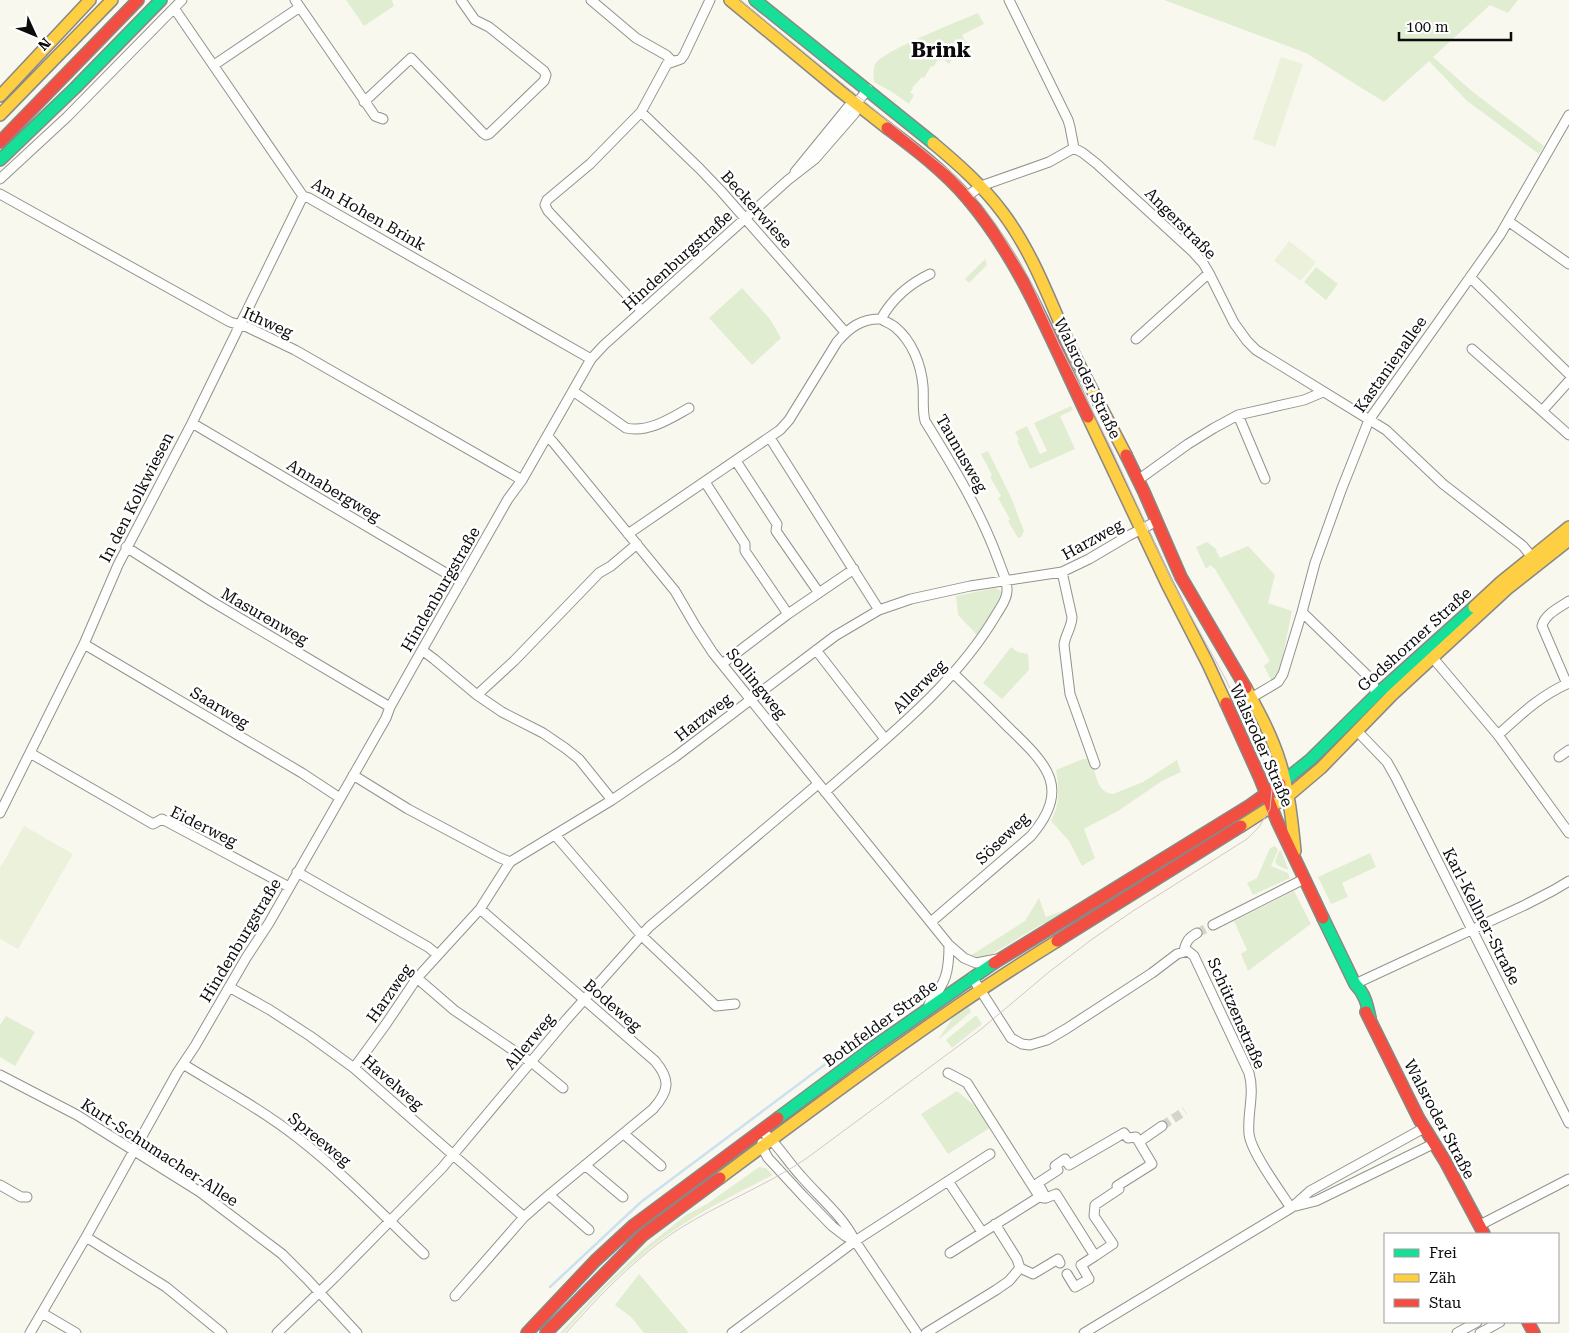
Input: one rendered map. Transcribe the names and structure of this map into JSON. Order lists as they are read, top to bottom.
{
  "streets": {
    "main road": ["Walsroder Straße", "Godshorner Straße", "Bothfelder Straße"],
    "street": [
      "Beckerwiese",
      "Am Hohen Brink",
      "Angerstraße",
      "Hindenburgstraße",
      "Ithweg",
      "Kastanienallee",
      "Taunusweg",
      "Annabergweg",
      "In den Kolkwiesen",
      "Harzweg",
      "Masurenweg",
      "Sollingweg",
      "Allerweg",
      "Saarweg",
      "Eiderweg",
      "Söseweg",
      "Karl-Kellner-Straße",
      "Bodeweg",
      "Schützenstraße",
      "Havelweg",
      "Spreeweg",
      "Kurt-Schumacher-Allee"
    ]
  },
  "crossings": [
    ["Beckerwiese", "Hindenburgstraße"],
    ["Am Hohen Brink", "Hindenburgstraße"],
    ["Am Hohen Brink", "In den Kolkwiesen"],
    ["Angerstraße", "Kastanienallee"],
    ["Angerstraße", "Godshorner Straße"],
    ["Hindenburgstraße", "Ithweg"],
    ["Hindenburgstraße", "Walsroder Straße"],
    ["Hindenburgstraße", "Annabergweg"],
    ["Hindenburgstraße", "Masurenweg"],
    ["Hindenburgstraße", "Sollingweg"],
    ["Hindenburgstraße", "Saarweg"],
    ["Hindenburgstraße", "Eiderweg"],
    ["Hindenburgstraße", "Havelweg"],
    ["Hindenburgstraße", "Spreeweg"],
    ["Hindenburgstraße", "Kurt-Schumacher-Allee"],
    ["Ithweg", "In den Kolkwiesen"],
    ["Kastanienallee", "Walsroder Straße"],
    ["Walsroder Straße", "Harzweg"],
    ["Walsroder Straße", "Godshorner Straße"],
    ["Walsroder Straße", "Bothfelder Straße"],
    ["Taunusweg", "Harzweg"],
    ["Taunusweg", "Allerweg"],
    ["Annabergweg", "In den Kolkwiesen"],
    ["In den Kolkwiesen", "Masurenweg"],
    ["In den Kolkwiesen", "Saarweg"],
    ["In den Kolkwiesen", "Eiderweg"],
    ["Harzweg", "Sollingweg"],
    ["Harzweg", "Allerweg"],
    ["Harzweg", "Bodeweg"],
    ["Harzweg", "Havelweg"],
    ["Godshorner Straße", "Karl-Kellner-Straße"],
    ["Godshorner Straße", "Bothfelder Straße"],
    ["Sollingweg", "Allerweg"],
    ["Sollingweg", "Söseweg"],
    ["Sollingweg", "Bothfelder Straße"],
    ["Allerweg", "Söseweg"],
    ["Allerweg", "Bodeweg"],
    ["Allerweg", "Havelweg"],
    ["Allerweg", "Spreeweg"],
    ["Allerweg", "Kurt-Schumacher-Allee"],
    ["Bodeweg", "Havelweg"],
    ["Schützenstraße", "Bothfelder Straße"]
  ],
  "districts": ["Brink"],
  "legend": ["Frei", "Zäh", "Stau"],
  "scale_bar": "100 m",
  "north": "bottom right"
}
